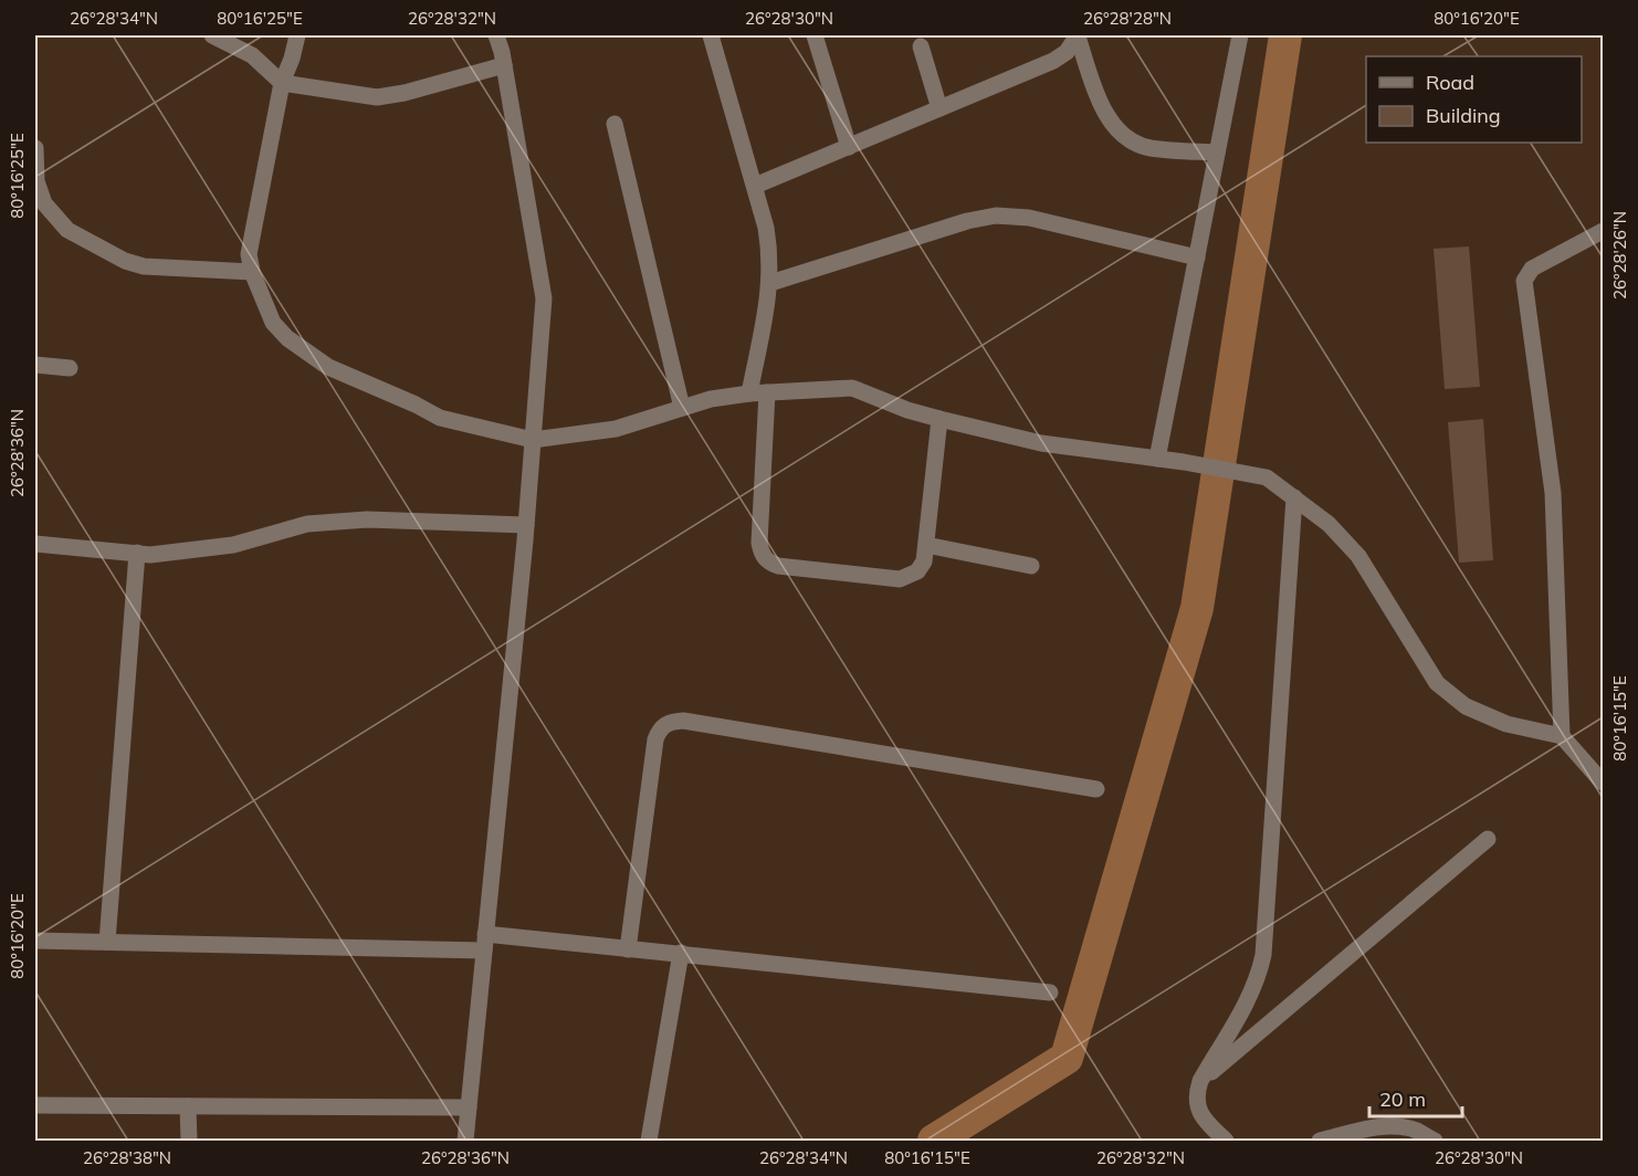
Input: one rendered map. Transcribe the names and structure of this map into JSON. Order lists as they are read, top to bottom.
{
  "legend": ["Road", "Building"],
  "scale_bar": "20 m",
  "coordinates": [
    "26°28'34\"N",
    "80°16'25\"E",
    "26°28'32\"N",
    "26°28'30\"N",
    "26°28'28\"N",
    "80°16'20\"E",
    "26°28'26\"N",
    "26°28'36\"N",
    "80°16'15\"E",
    "26°28'38\"N"
  ]
}
